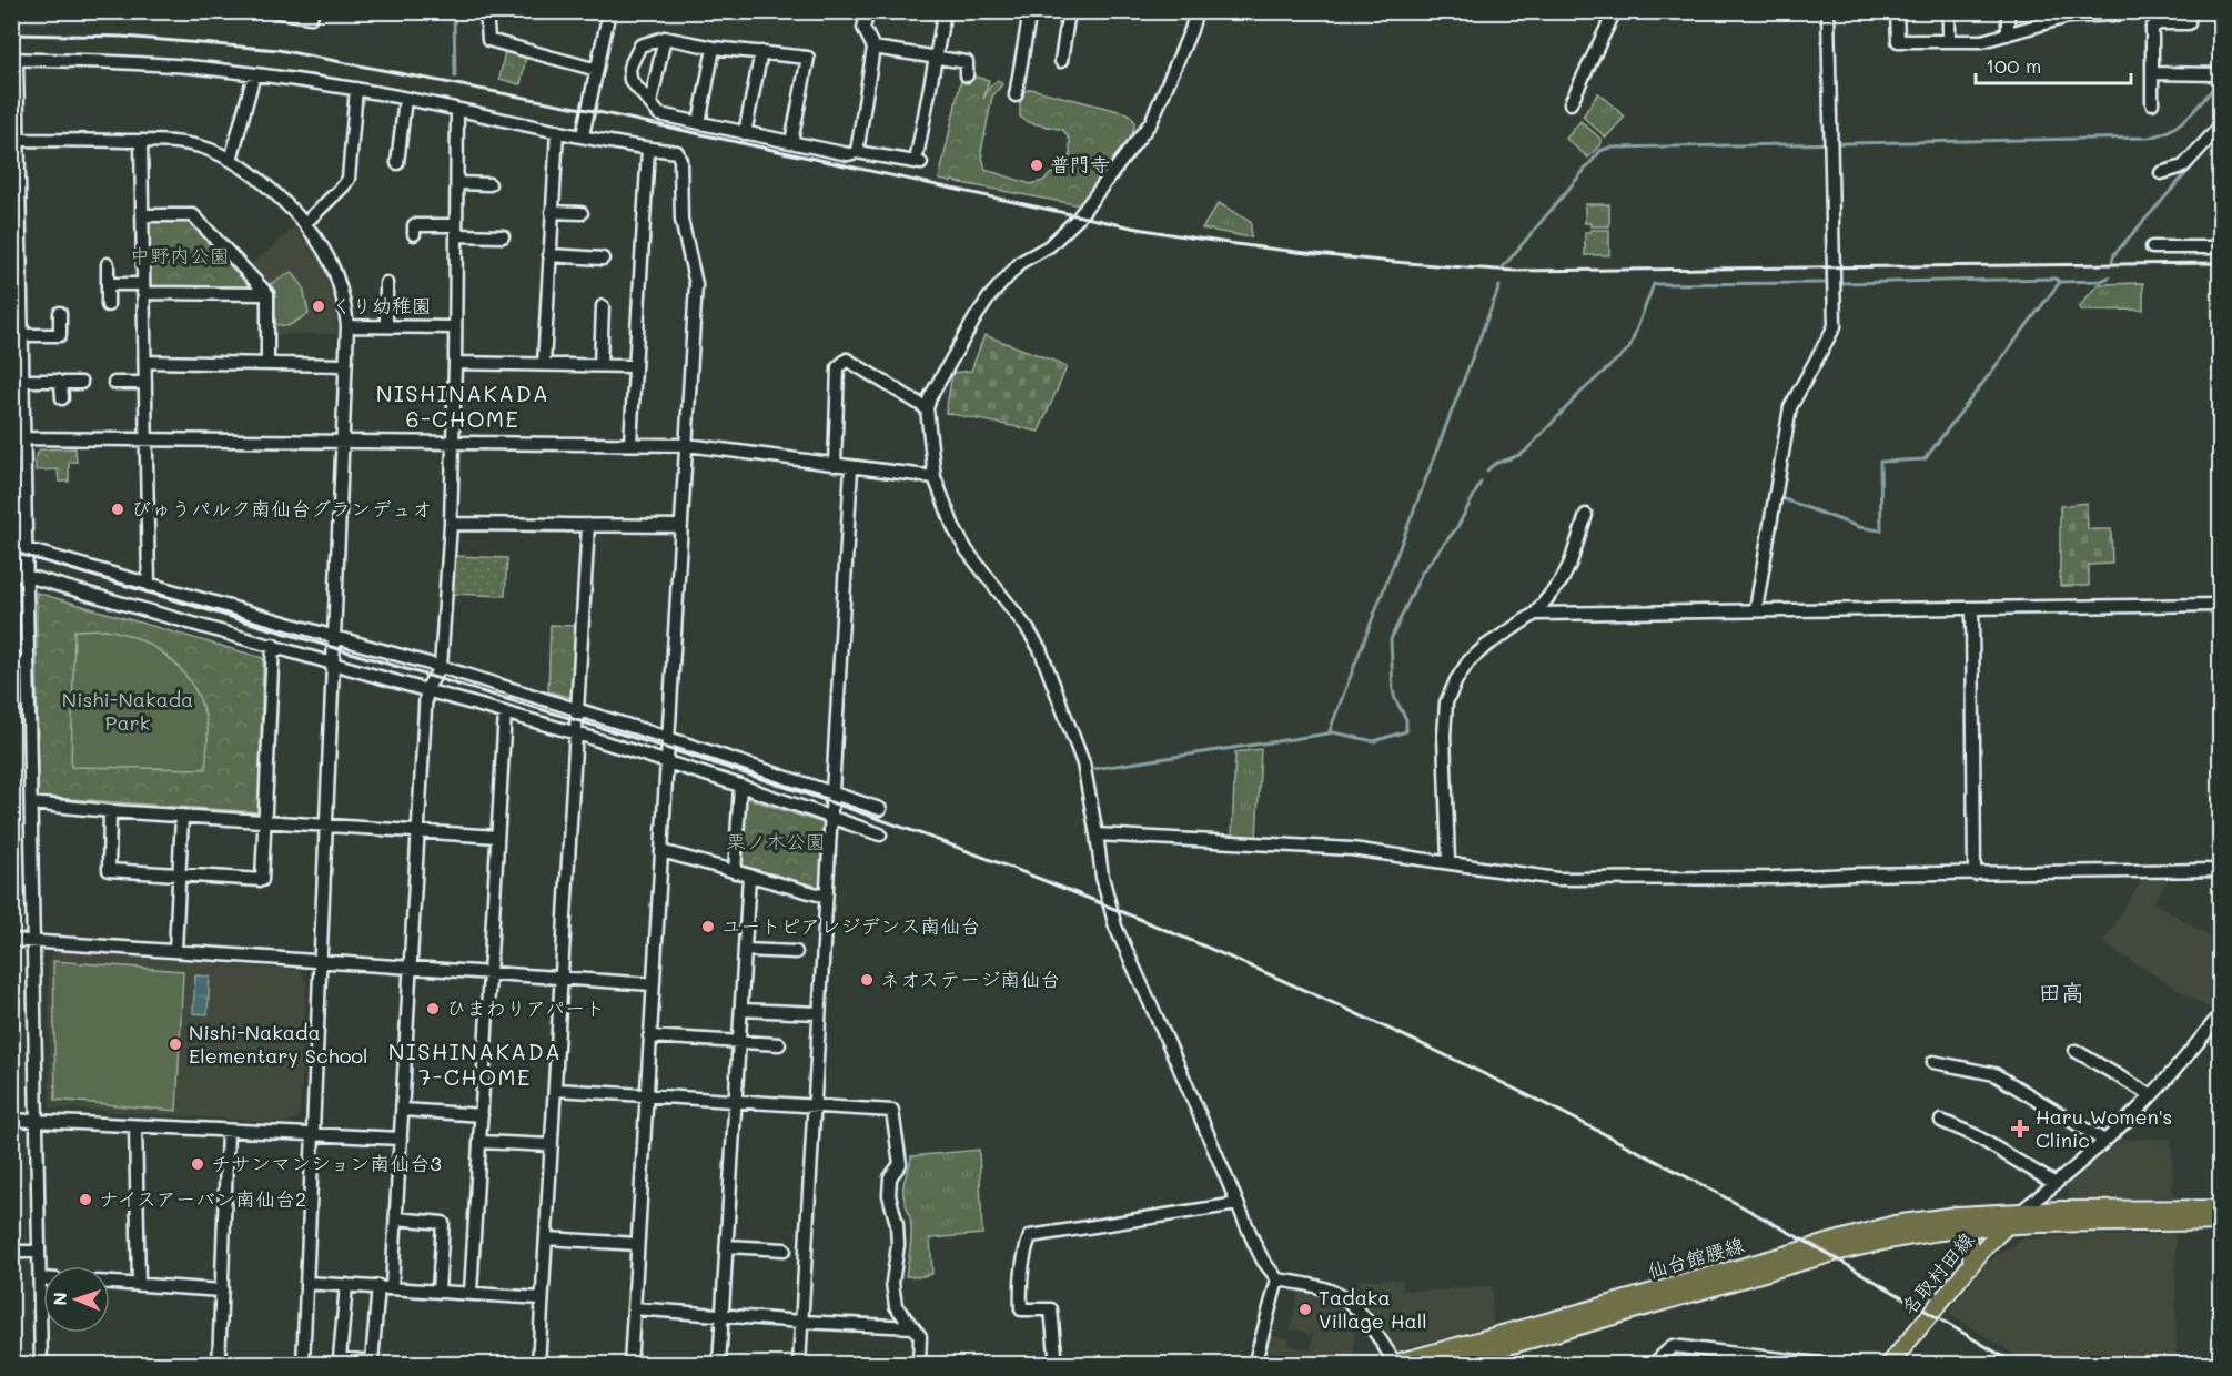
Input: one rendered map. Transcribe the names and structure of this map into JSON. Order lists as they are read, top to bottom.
{
  "streets": {
    "main road": ["仙台館腰線", "名取村田線"]
  },
  "crossings": [
    ["仙台館腰線", "名取村田線"]
  ],
  "districts": ["NISHINAKADA 6-CHOME", "田高", "NISHINAKADA 7-CHOME"],
  "parks": ["中野内公園", "Nishi-Nakada Park", "栗ノ木公園"],
  "places": {
    "other": [
      "普門寺",
      "くり幼稚園",
      "びゅうパルク南仙台グランデュオ",
      "ユートピアレジデンス南仙台",
      "ネオステージ南仙台",
      "ひまわりアパート",
      "Nishi-Nakada Elementary School",
      "チサンマンション南仙台3",
      "ナイスアーバン南仙台2",
      "Tadaka Village Hall"
    ],
    "health": ["Haru Women's Clinic"]
  },
  "scale_bar": "100 m",
  "north": "left"
}
